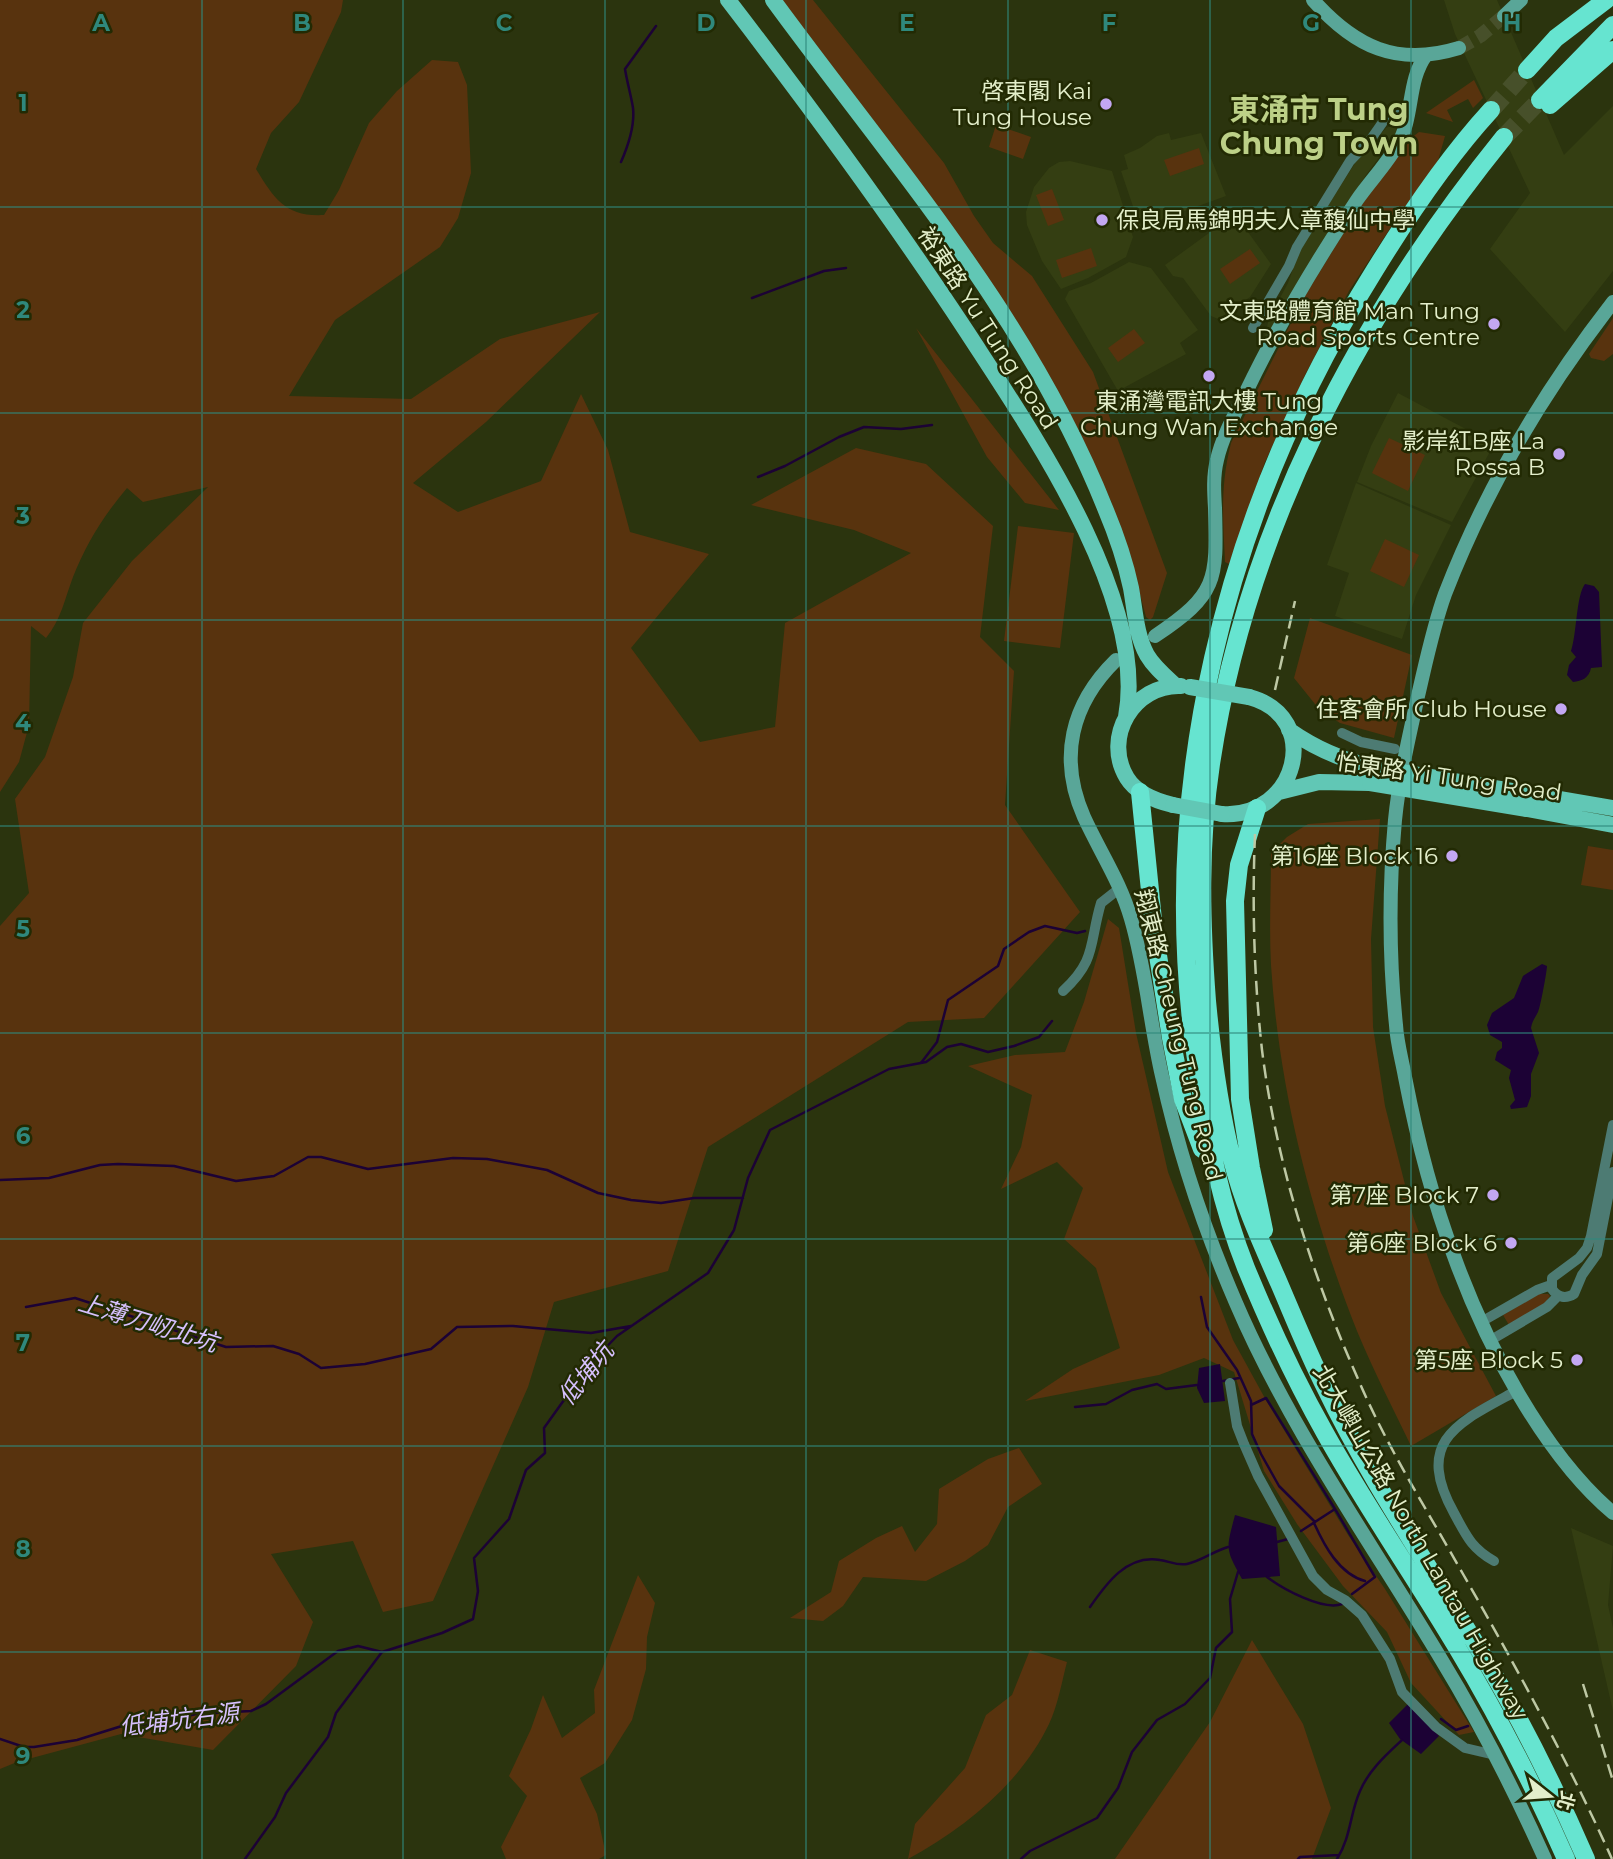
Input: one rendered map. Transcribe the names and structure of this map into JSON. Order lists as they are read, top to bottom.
{
  "streets": {
    "highway": ["北大嶼山公路 North Lantau Highway"],
    "main road": ["裕東路 Yu Tung Road", "怡東路 Yi Tung Road", "翔東路 Cheung Tung Road"]
  },
  "crossings": [
    ["裕東路 Yu Tung Road", "怡東路 Yi Tung Road"]
  ],
  "districts": ["東涌市 Tung Chung Town"],
  "water": ["上薄刀屻北坑", "低埔坑", "低埔坑右源"],
  "places": [
    "啓東閣 Kai Tung House",
    "保良局馬錦明夫人章馥仙中學",
    "文東路體育館 Man Tung Road Sports Centre",
    "東涌灣電訊大樓 Tung Chung Wan Exchange",
    "影岸紅B座 La Rossa B",
    "住客會所 Club House",
    "第16座 Block 16",
    "第7座 Block 7",
    "第6座 Block 6",
    "第5座 Block 5"
  ],
  "north": "right",
  "grid": {
    "columns": [
      "A",
      "B",
      "C",
      "D",
      "E",
      "F",
      "G",
      "H"
    ],
    "rows": [
      "1",
      "2",
      "3",
      "4",
      "5",
      "6",
      "7",
      "8",
      "9"
    ]
  }
}
